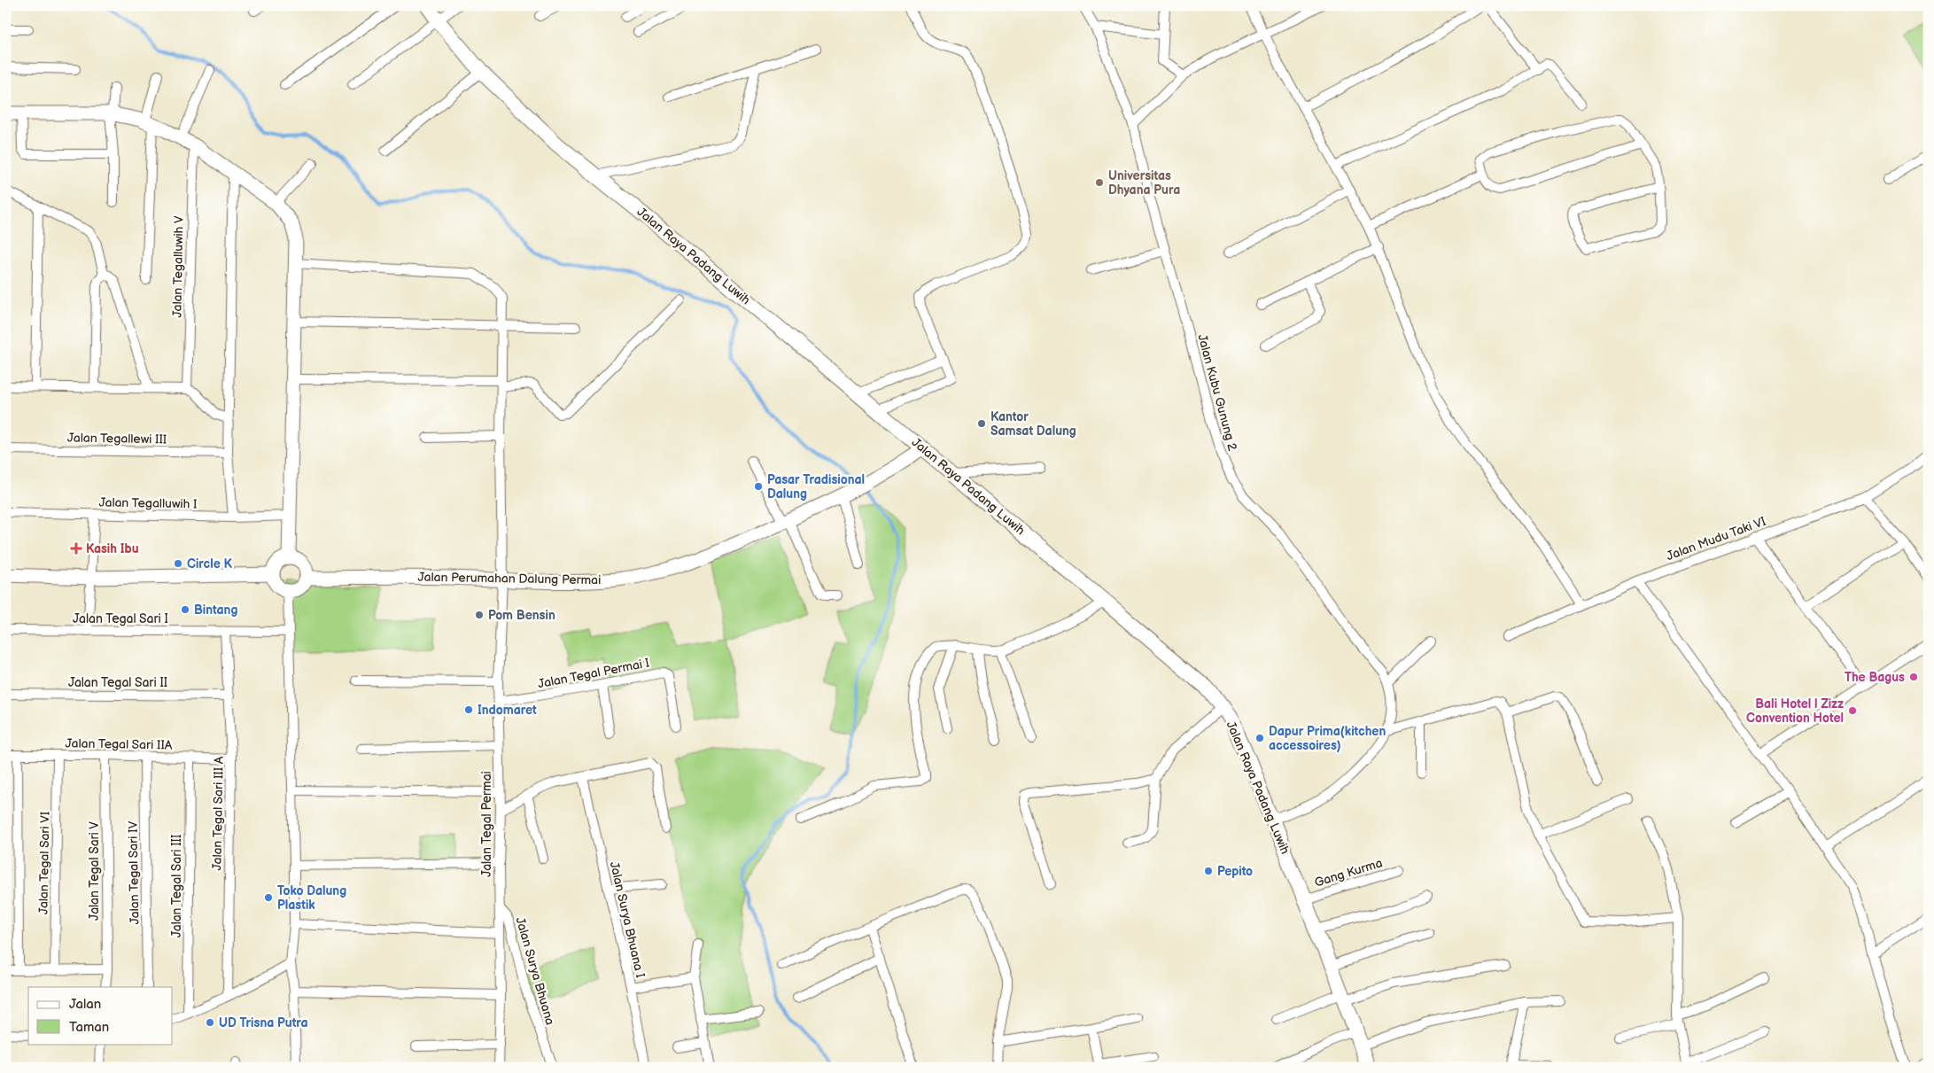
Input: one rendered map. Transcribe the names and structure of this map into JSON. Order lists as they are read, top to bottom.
{
  "streets": {
    "main road": ["Jalan Raya Padang Luwih"],
    "street": [
      "Jalan Tegalluwih V",
      "Jalan Kubu Gunung 2",
      "Jalan Tegallewi III",
      "Jalan Tegalluwih I",
      "Jalan Mudu Taki VI",
      "Jalan Perumahan Dalung Permai",
      "Jalan Tegal Sari I",
      "Jalan Tegal Permai I",
      "Jalan Tegal Sari II",
      "Jalan Tegal Sari IIA",
      "Jalan Tegal Sari III A",
      "Jalan Tegal Permai",
      "Jalan Tegal Sari VI",
      "Jalan Tegal Sari V",
      "Jalan Tegal Sari IV",
      "Gang Kurma",
      "Jalan Tegal Sari III",
      "Jalan Surya Bhuana I",
      "Jalan Surya Bhuana"
    ]
  },
  "crossings": [
    ["Jalan Raya Padang Luwih", "Jalan Kubu Gunung 2"],
    ["Jalan Raya Padang Luwih", "Jalan Perumahan Dalung Permai"],
    ["Jalan Raya Padang Luwih", "Gang Kurma"],
    ["Jalan Perumahan Dalung Permai", "Jalan Tegal Permai"],
    ["Jalan Tegal Sari I", "Jalan Tegal Sari III A"],
    ["Jalan Tegal Permai I", "Jalan Tegal Permai"],
    ["Jalan Tegal Sari II", "Jalan Tegal Sari III A"],
    ["Jalan Tegal Sari IIA", "Jalan Tegal Sari III A"],
    ["Jalan Tegal Sari IIA", "Jalan Tegal Sari VI"],
    ["Jalan Tegal Sari IIA", "Jalan Tegal Sari V"],
    ["Jalan Tegal Sari IIA", "Jalan Tegal Sari IV"],
    ["Jalan Tegal Sari IIA", "Jalan Tegal Sari III"],
    ["Jalan Tegal Permai", "Jalan Surya Bhuana"]
  ],
  "places": {
    "other": [
      "Universitas Dhyana Pura",
      "Kantor Samsat Dalung",
      "Pasar Tradisional Dalung",
      "Circle K",
      "Bintang",
      "Pom Bensin",
      "The Bagus",
      "Indomaret",
      "Bali Hotel | Zizz Convention Hotel",
      "Dapur Prima(kitchen accessoires)",
      "Pepito",
      "Toko Dalung Plastik",
      "UD Trisna Putra"
    ],
    "health": ["Kasih Ibu"]
  },
  "legend": ["Jalan", "Taman"]
}
